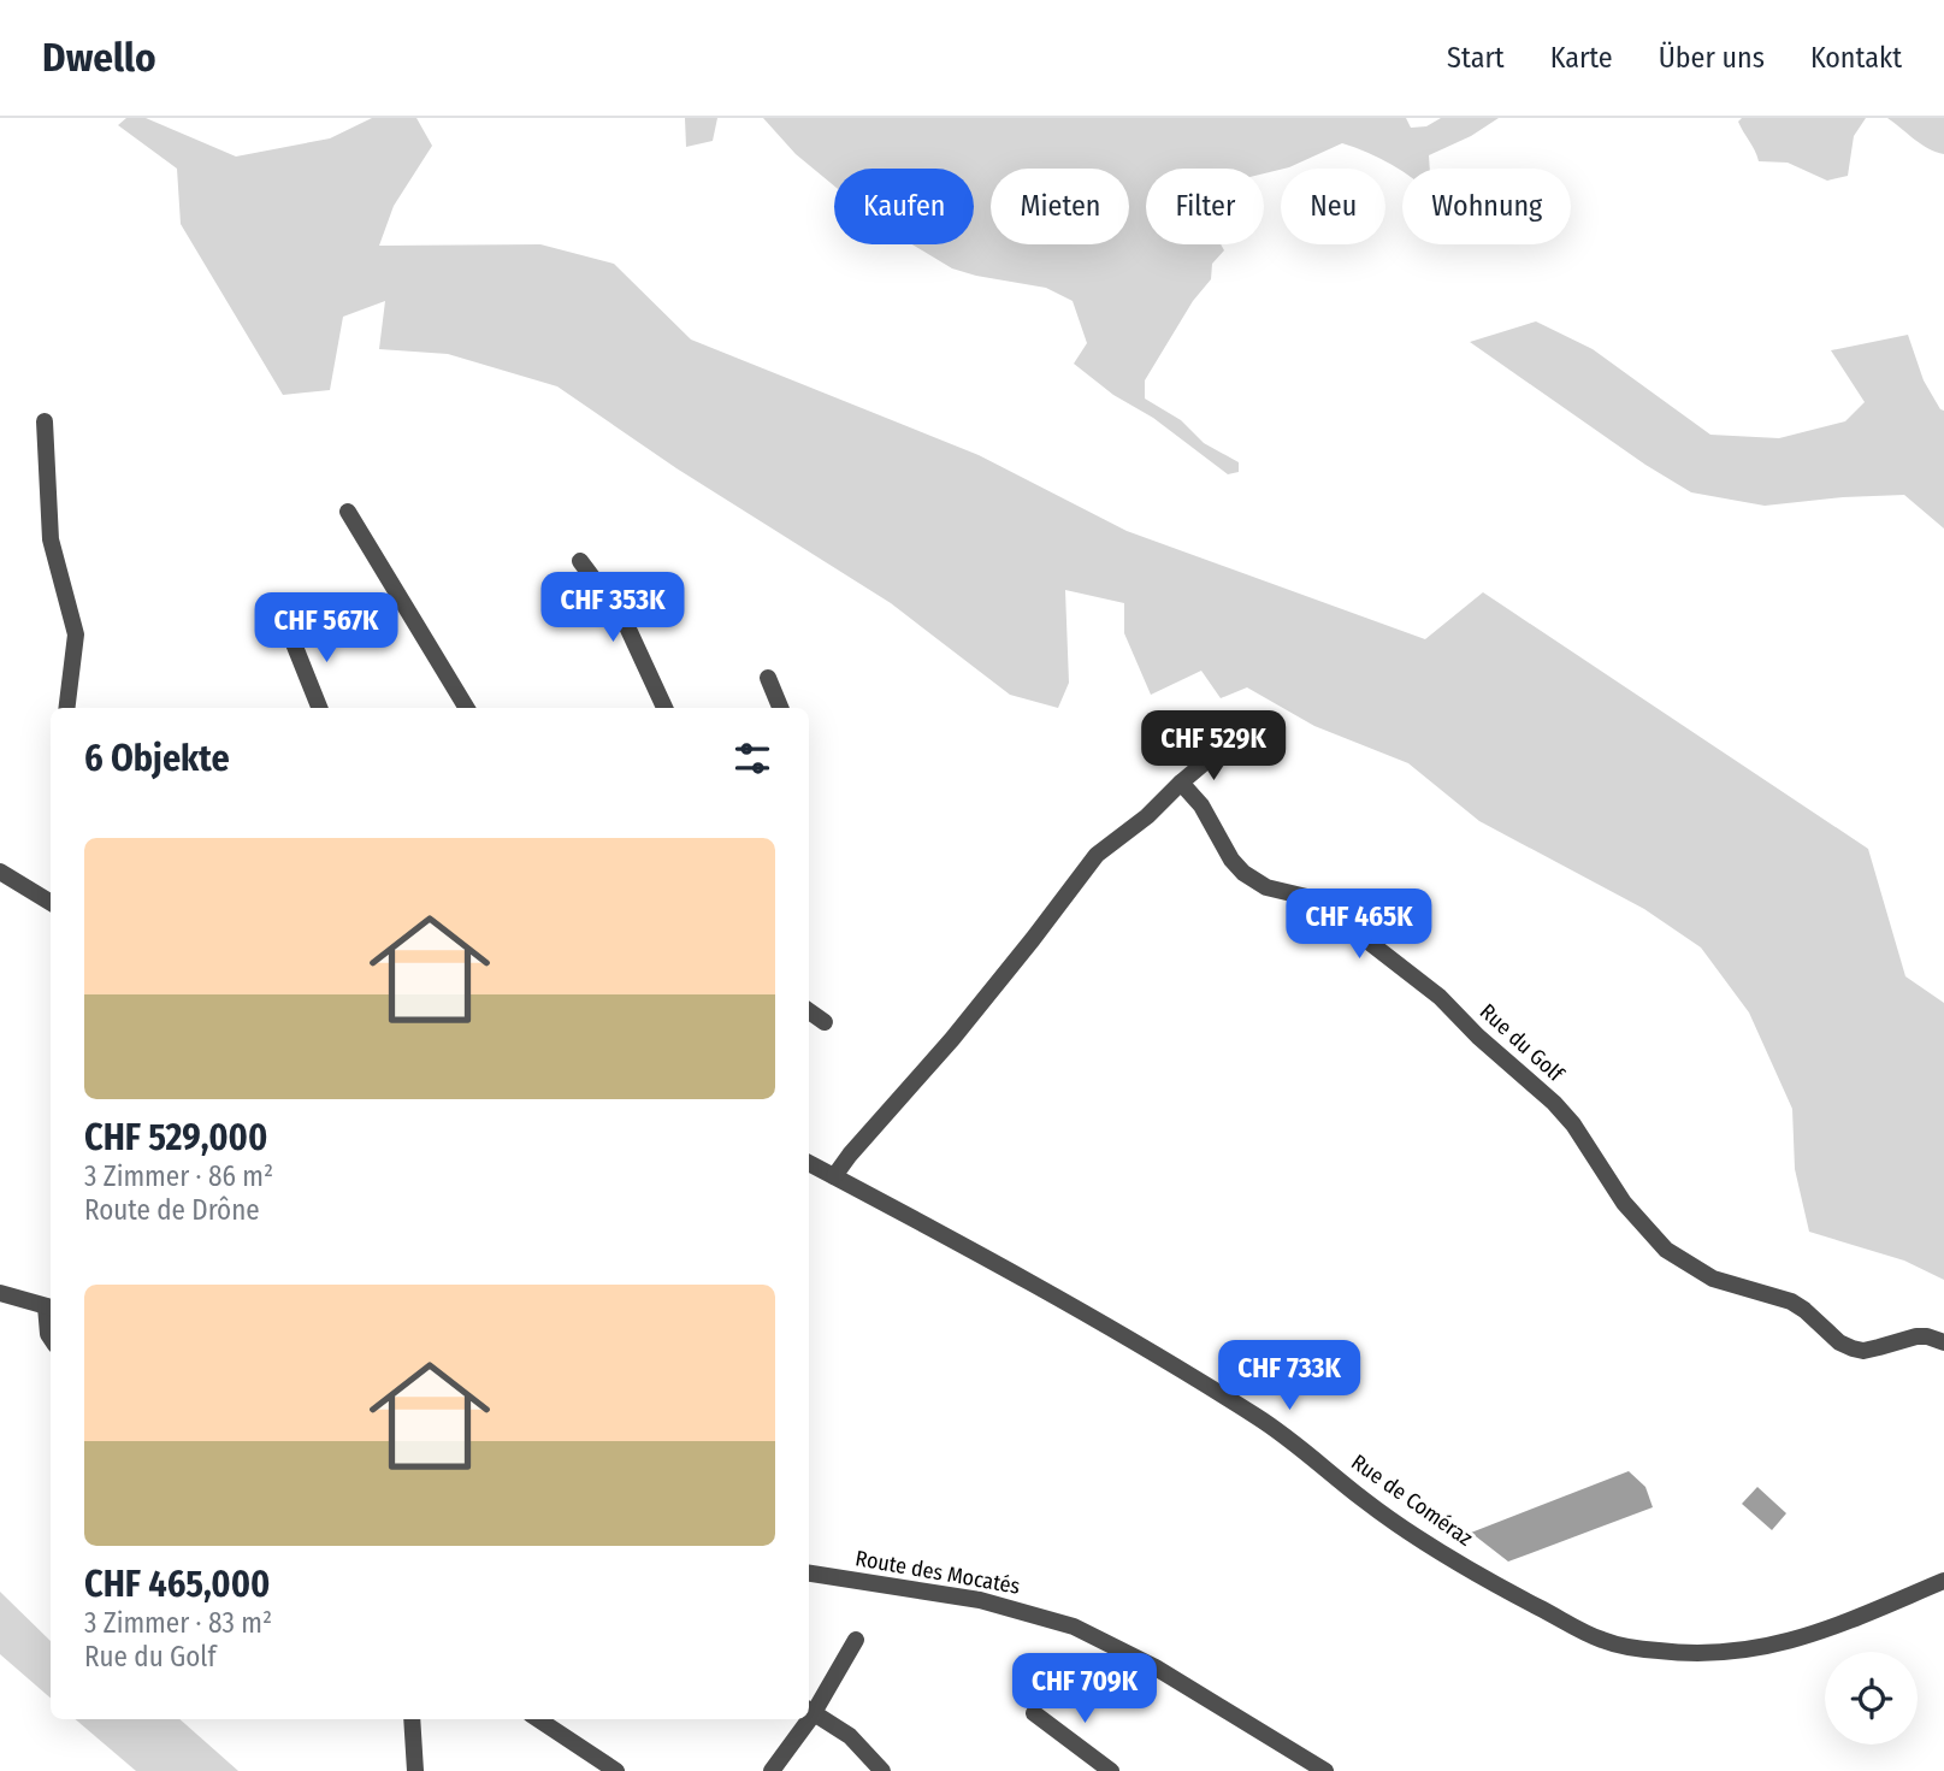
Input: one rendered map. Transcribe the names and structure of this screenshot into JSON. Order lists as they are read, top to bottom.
{
  "streets": {
    "street": ["Rue du Golf", "Rue de Coméraz", "Route des Mocatés"]
  },
  "page": {
    "header": "Dwello",
    "nav": [
      "Start",
      "Karte",
      "Über uns",
      "Kontakt"
    ],
    "chip": [
      "Kaufen",
      "Mieten",
      "Filter",
      "Neu",
      "Wohnung"
    ],
    "price": [
      "CHF 353K",
      "CHF 567K",
      "CHF 529K",
      "CHF 465K",
      "CHF 733K",
      "CHF 709K"
    ],
    "heading": "6 Objekte",
    "list": [
      {
        "name": "CHF 529,000",
        "note": "3 Zimmer · 86 m² · Route de Drône"
      },
      {
        "name": "CHF 465,000",
        "note": "3 Zimmer · 83 m² · Rue du Golf"
      }
    ]
  }
}
